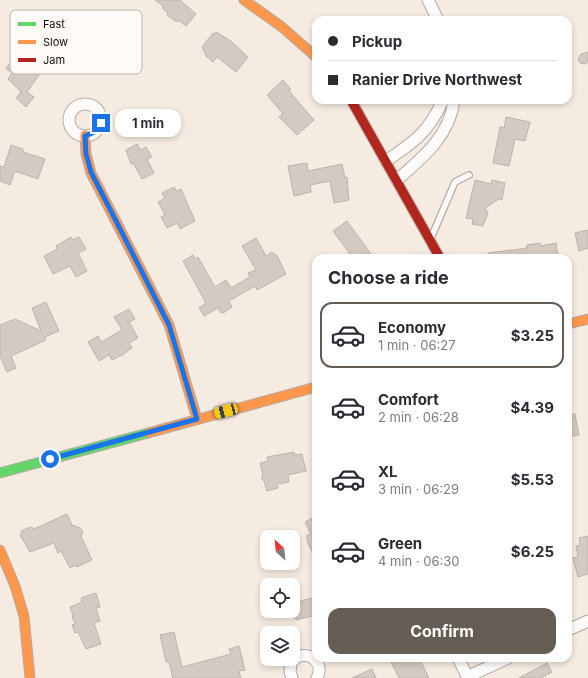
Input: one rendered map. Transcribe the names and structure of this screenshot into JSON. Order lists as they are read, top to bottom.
{
  "legend": ["Fast", "Slow", "Jam"],
  "north": "top left",
  "page": {
    "banner": ["Pickup", "Ranier Drive Northwest"],
    "bubble": "1 min",
    "heading": "Choose a ride",
    "list": [
      {
        "name": "Economy",
        "note": "1 min · 06:27",
        "value": "$3.25"
      },
      {
        "name": "Comfort",
        "note": "2 min · 06:28",
        "value": "$4.39"
      },
      {
        "name": "XL",
        "note": "3 min · 06:29",
        "value": "$5.53"
      },
      {
        "name": "Green",
        "note": "4 min · 06:30",
        "value": "$6.25"
      }
    ],
    "buttons": "Confirm"
  }
}
